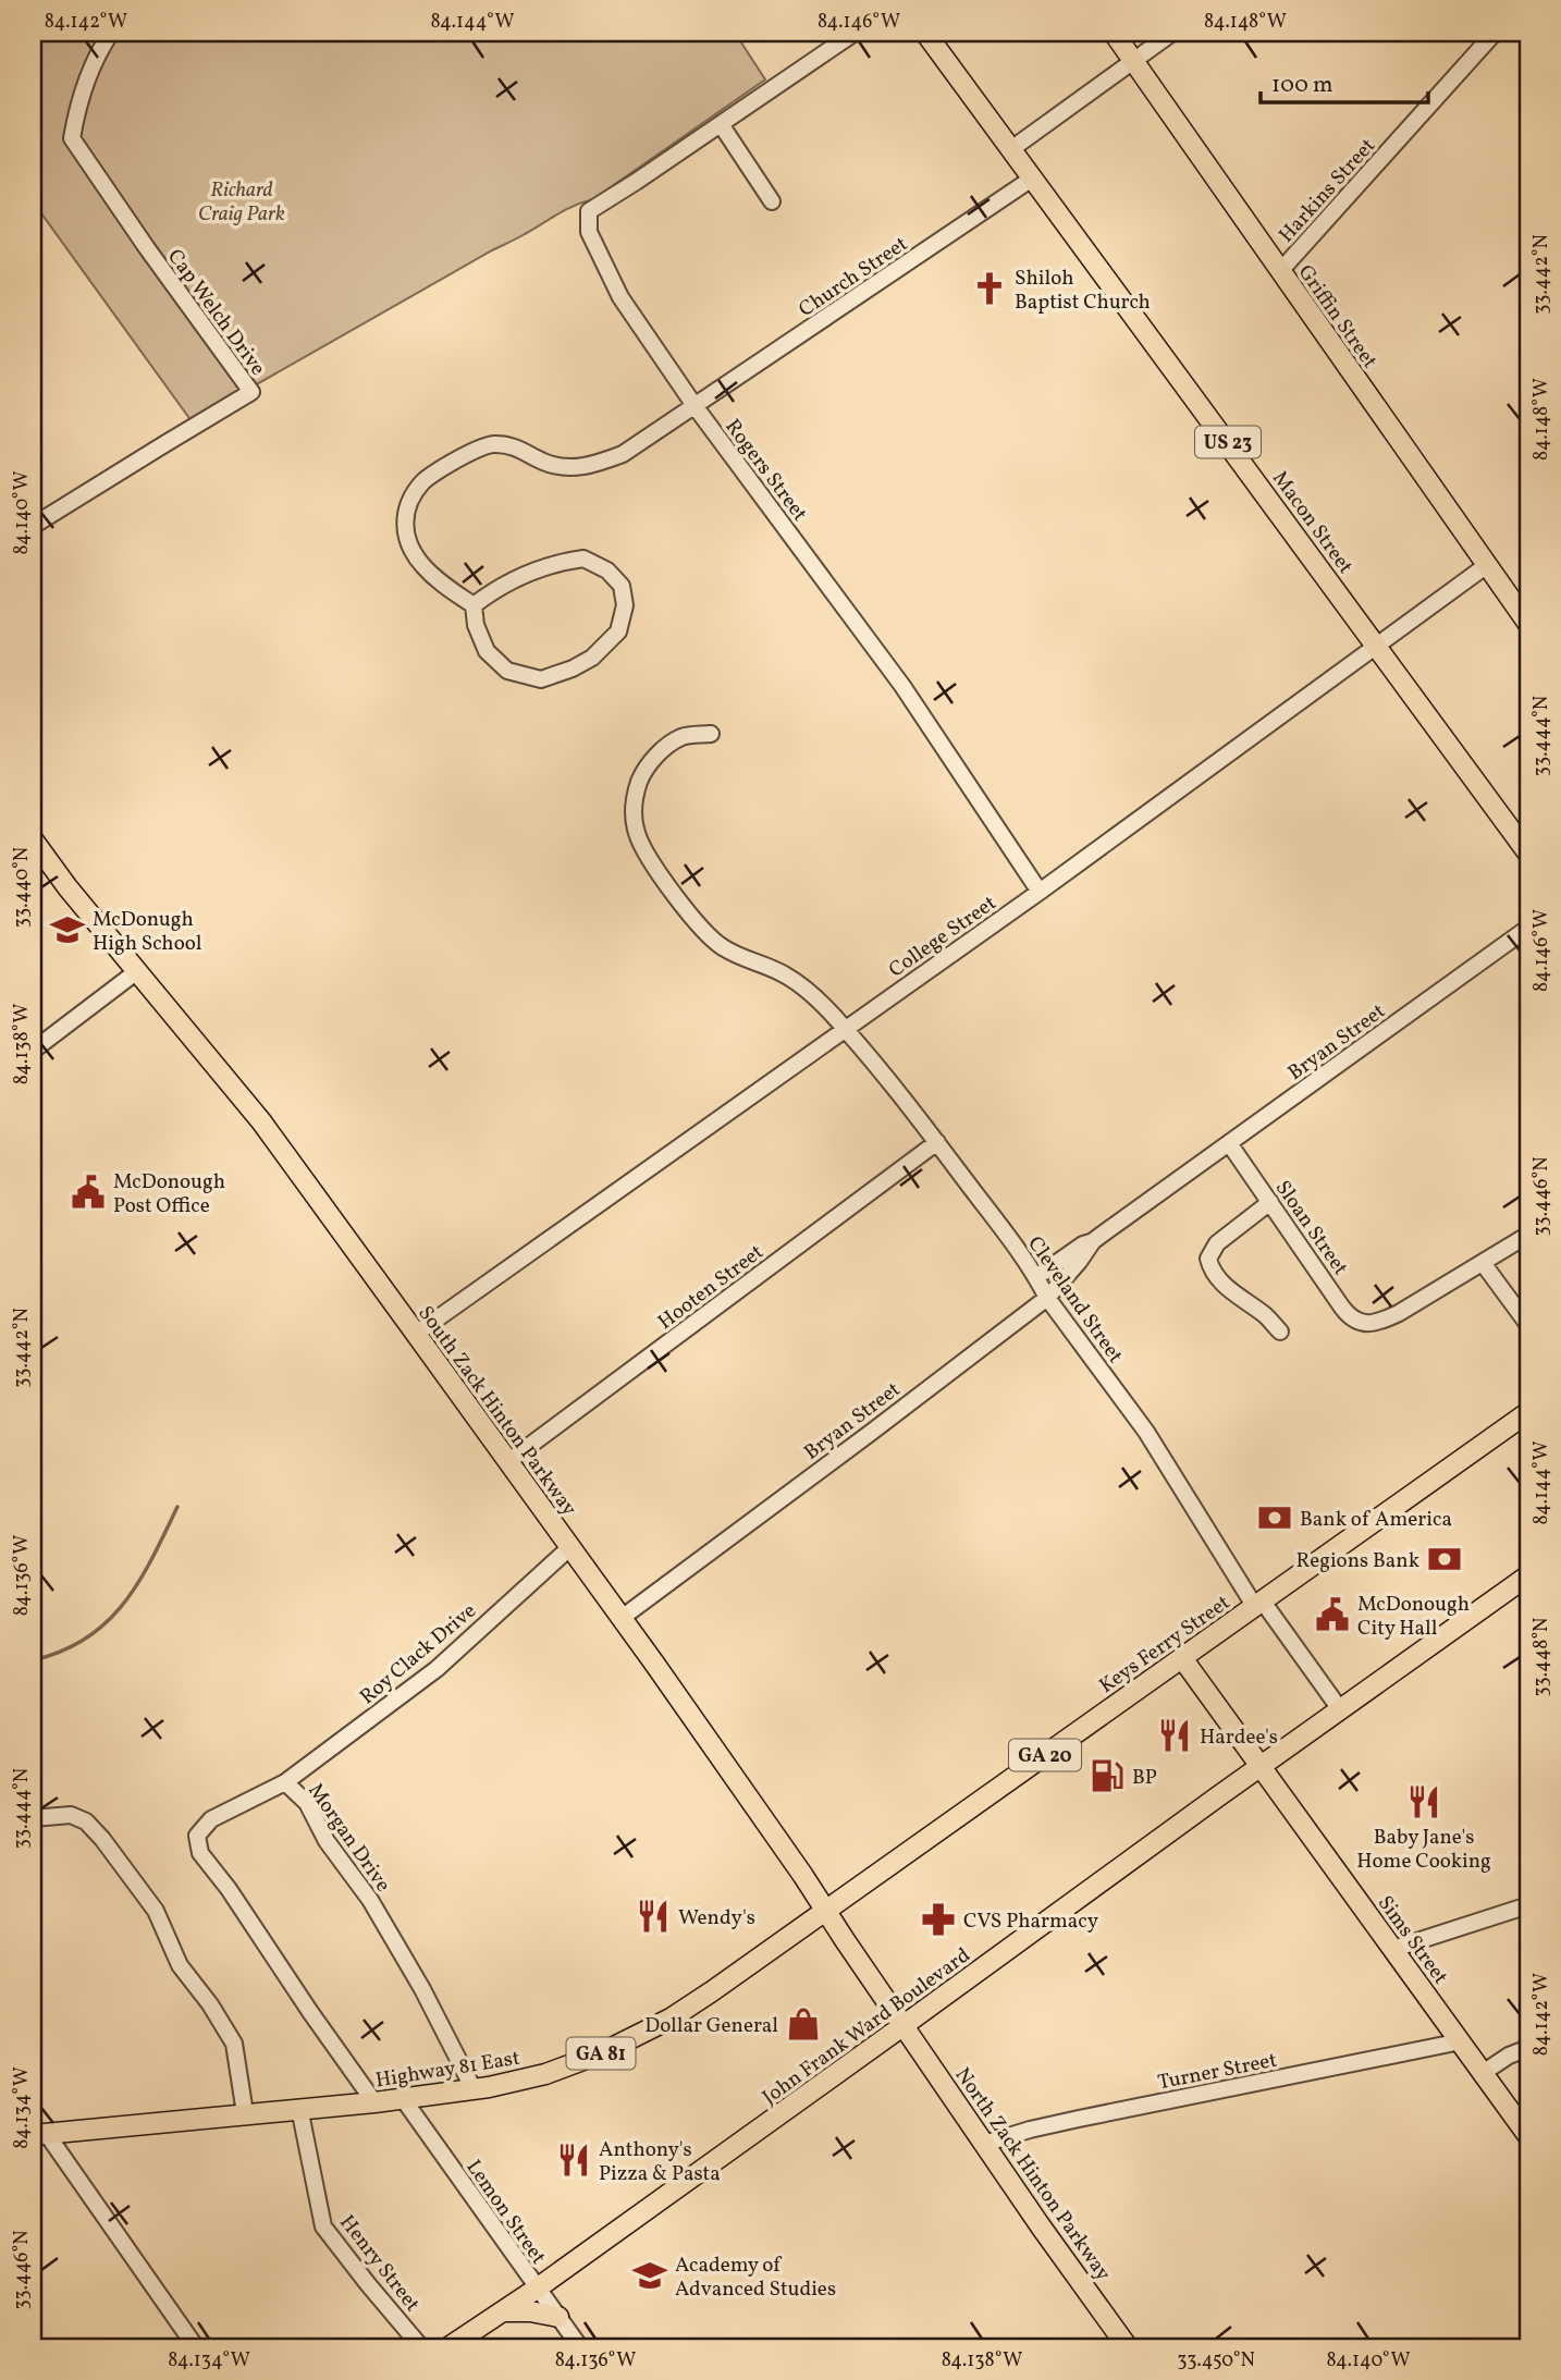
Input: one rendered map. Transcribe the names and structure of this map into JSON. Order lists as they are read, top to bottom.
{
  "streets": {
    "main road": [
      "Griffin Street",
      "US 23",
      "Macon Street",
      "South Zack Hinton Parkway",
      "Keys Ferry Street",
      "GA 20",
      "Sims Street",
      "John Frank Ward Boulevard",
      "GA 81",
      "Highway 81 East",
      "North Zack Hinton Parkway"
    ],
    "street": [
      "Harkins Street",
      "Church Street",
      "Cap Welch Drive",
      "Rogers Street",
      "College Street",
      "Bryan Street",
      "Sloan Street",
      "Hooten Street",
      "Cleveland Street",
      "Roy Clack Drive",
      "Morgan Drive",
      "Turner Street",
      "Lemon Street",
      "Henry Street"
    ]
  },
  "crossings": [
    ["Harkins Street", "Griffin Street"],
    ["Church Street", "Rogers Street"],
    ["Church Street", "Macon Street"],
    ["Griffin Street", "College Street"],
    ["Rogers Street", "College Street"],
    ["Macon Street", "College Street"],
    ["College Street", "Cleveland Street"],
    ["College Street", "South Zack Hinton Parkway"],
    ["Bryan Street", "Sloan Street"],
    ["Bryan Street", "Cleveland Street"],
    ["Bryan Street", "South Zack Hinton Parkway"],
    ["Hooten Street", "Cleveland Street"],
    ["Hooten Street", "South Zack Hinton Parkway"],
    ["Cleveland Street", "Keys Ferry Street"],
    ["Cleveland Street", "John Frank Ward Boulevard"],
    ["South Zack Hinton Parkway", "Keys Ferry Street"],
    ["South Zack Hinton Parkway", "Roy Clack Drive"],
    ["South Zack Hinton Parkway", "John Frank Ward Boulevard"],
    ["South Zack Hinton Parkway", "Highway 81 East"],
    ["South Zack Hinton Parkway", "North Zack Hinton Parkway"],
    ["Keys Ferry Street", "Sims Street"],
    ["Keys Ferry Street", "Highway 81 East"],
    ["Roy Clack Drive", "Morgan Drive"],
    ["Morgan Drive", "Highway 81 East"],
    ["Sims Street", "John Frank Ward Boulevard"],
    ["Sims Street", "Turner Street"],
    ["John Frank Ward Boulevard", "North Zack Hinton Parkway"],
    ["John Frank Ward Boulevard", "Lemon Street"],
    ["Highway 81 East", "Lemon Street"],
    ["Highway 81 East", "Henry Street"],
    ["Turner Street", "North Zack Hinton Parkway"]
  ],
  "parks": ["Richard Craig Park"],
  "places": {
    "church": ["Shiloh Baptist Church"],
    "school or university": ["McDonugh High School", "Academy of Advanced Studies"],
    "public building": ["McDonough Post Office", "McDonough City Hall"],
    "bank": ["Bank of America", "Regions Bank"],
    "restaurant": [
      "Hardee's",
      "Baby Jane's Home Cooking",
      "Wendy's",
      "Anthony's Pizza & Pasta"
    ],
    "fuel station": ["BP"],
    "pharmacy": ["CVS Pharmacy"],
    "shop": ["Dollar General"]
  },
  "scale_bar": "100 m",
  "coordinates": [
    "84.142°W",
    "84.144°W",
    "84.146°W",
    "84.148°W",
    "33.442°N",
    "84.140°W",
    "33.444°N",
    "33.440°N",
    "84.138°W",
    "33.446°N",
    "84.136°W",
    "33.448°N",
    "84.134°W",
    "33.450°N"
  ]
}
